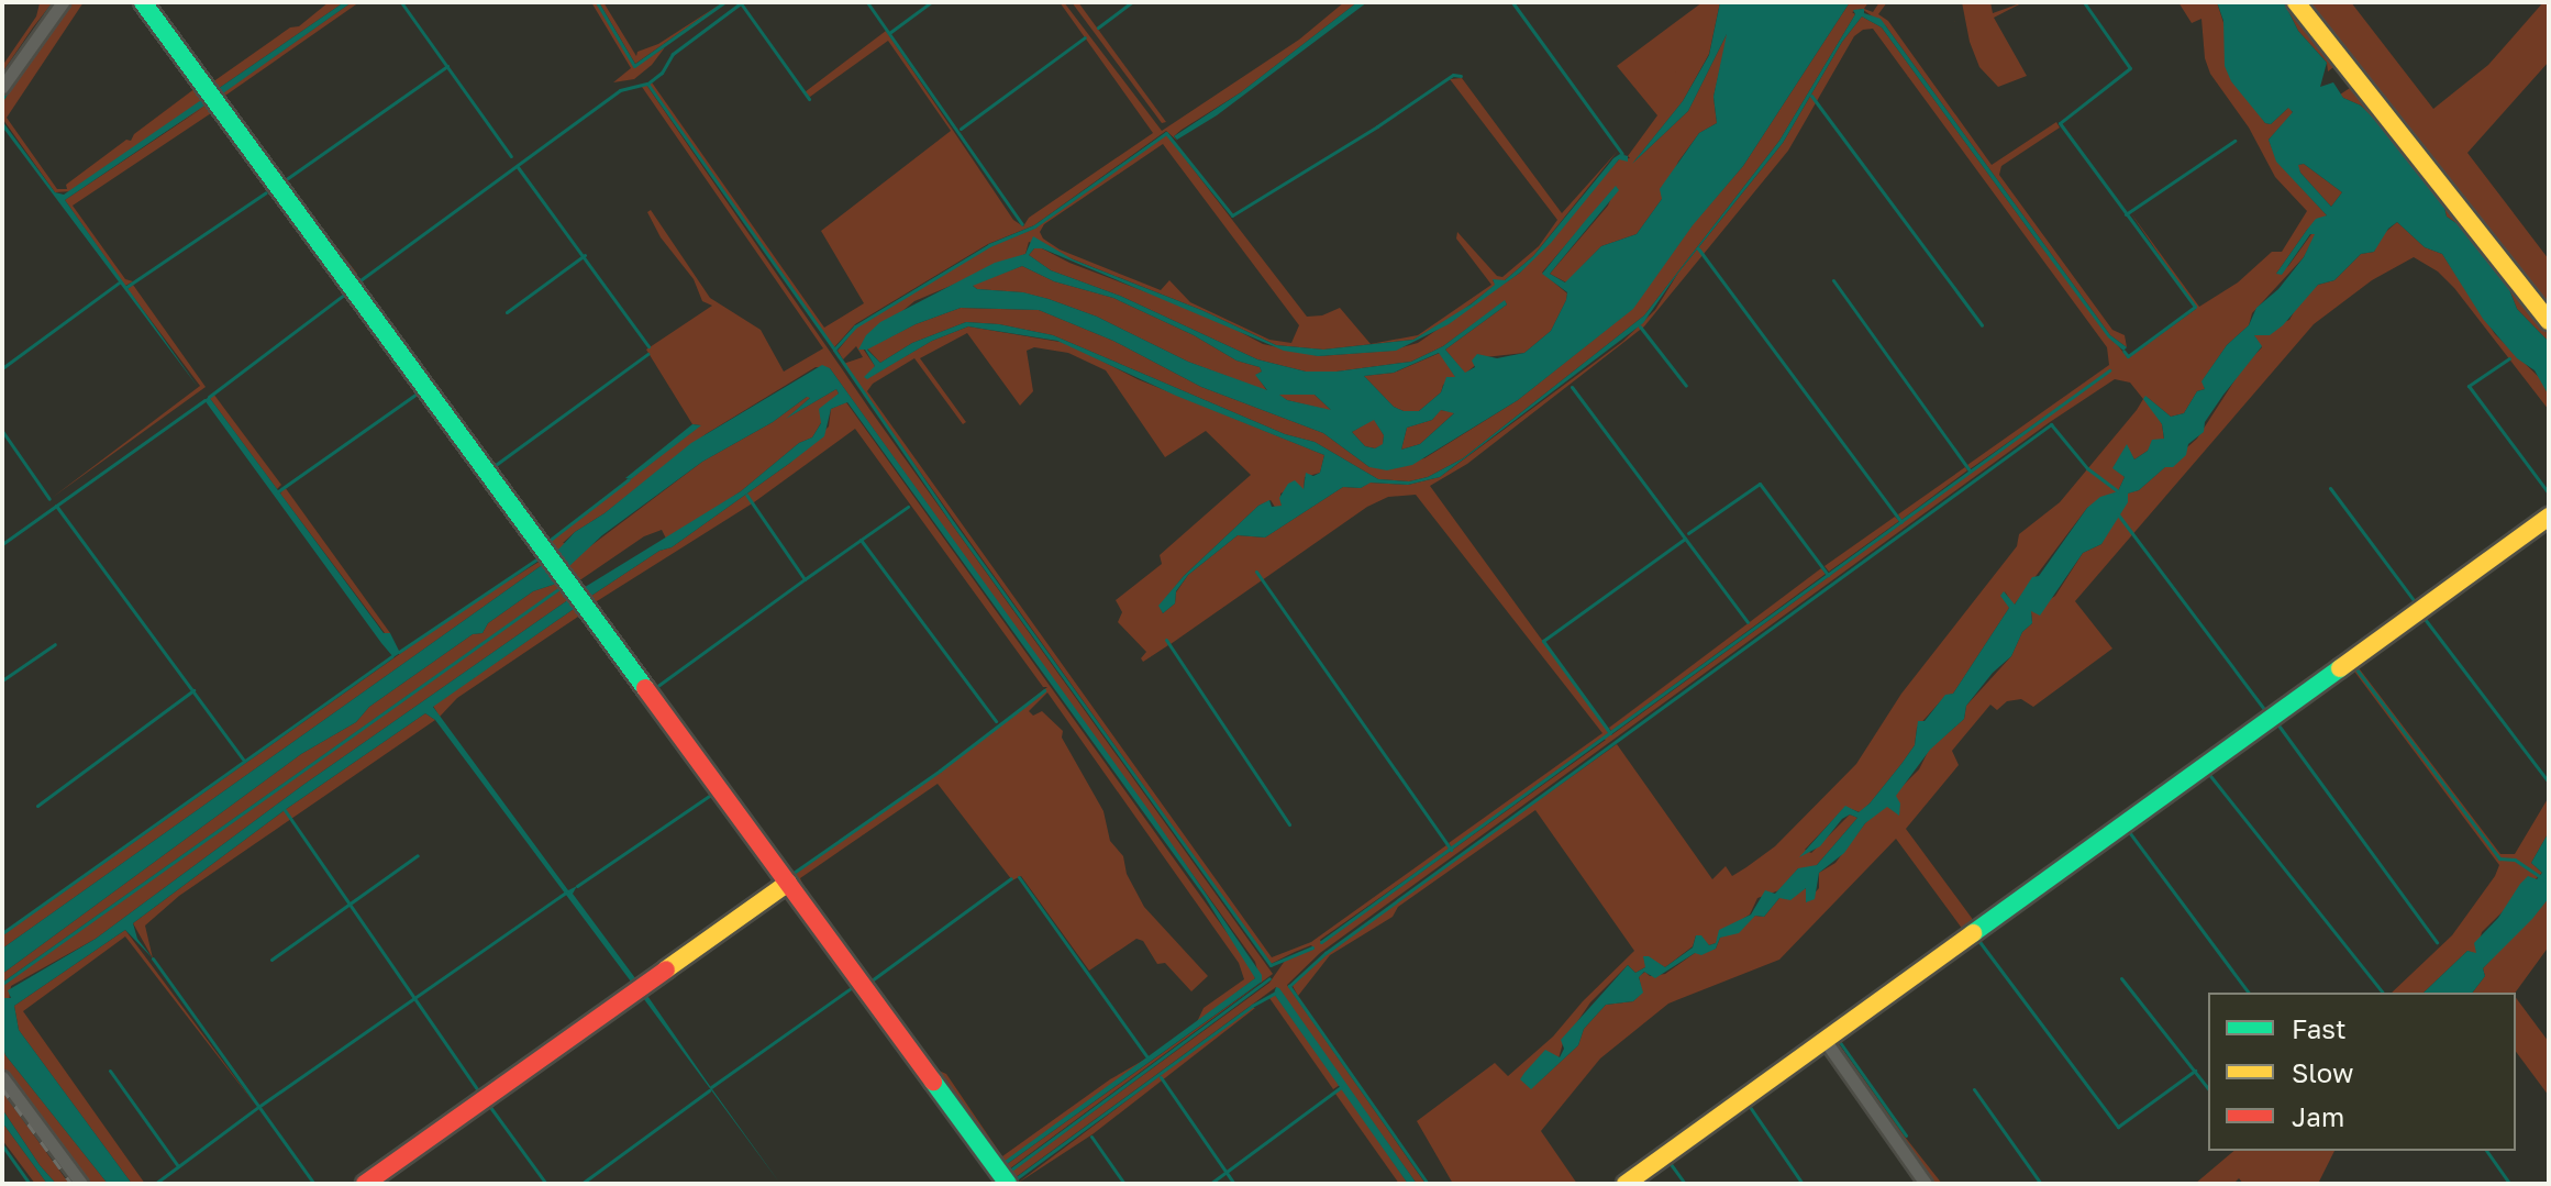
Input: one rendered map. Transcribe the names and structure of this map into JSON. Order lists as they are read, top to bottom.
{
  "legend": ["Fast", "Slow", "Jam"]
}
